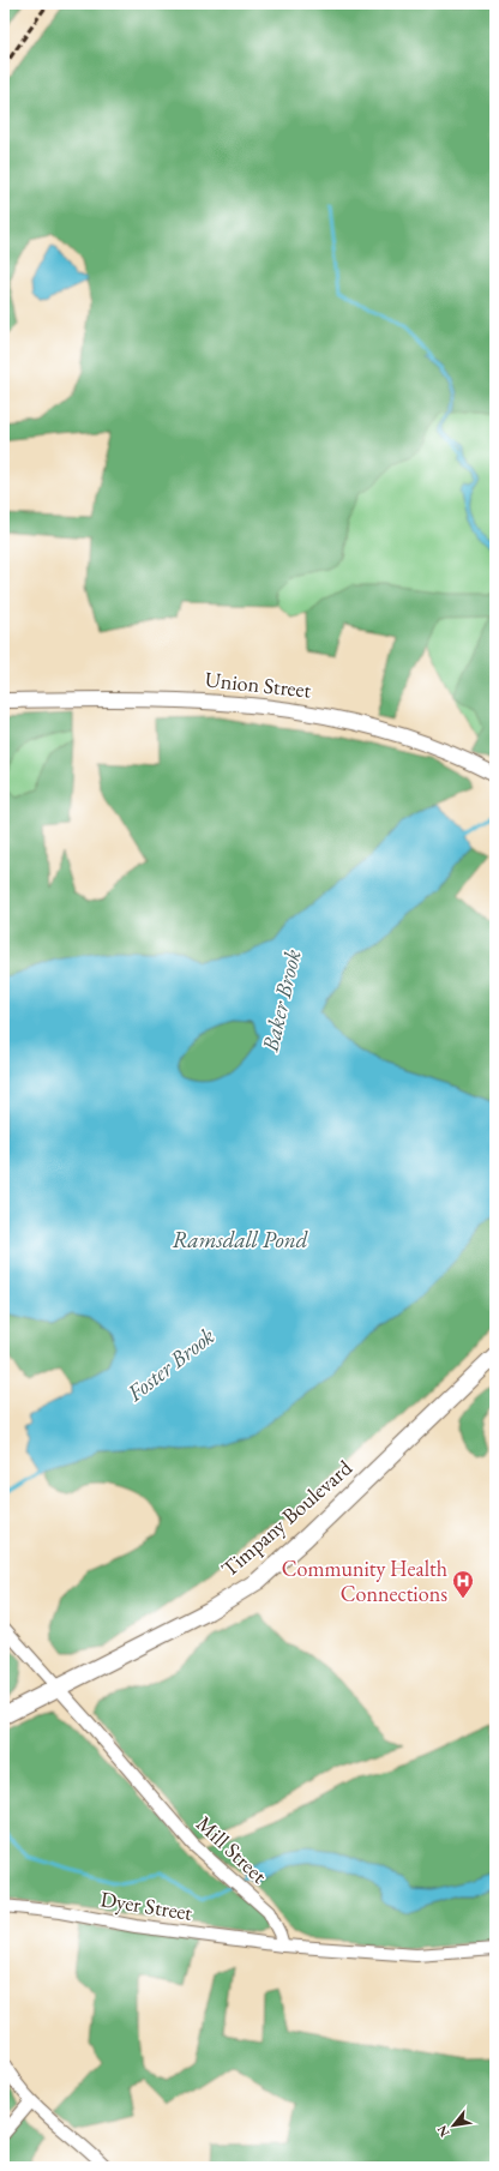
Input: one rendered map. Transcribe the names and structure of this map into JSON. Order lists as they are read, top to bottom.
{
  "streets": {
    "main road": ["Timpany Boulevard"],
    "street": ["Union Street", "Mill Street", "Dyer Street"]
  },
  "crossings": [
    ["Timpany Boulevard", "Mill Street"],
    ["Mill Street", "Dyer Street"]
  ],
  "water": ["Baker Brook", "Ramsdall Pond", "Foster Brook"],
  "places": {
    "hospital": ["Community Health Connections"]
  },
  "north": "bottom left"
}
